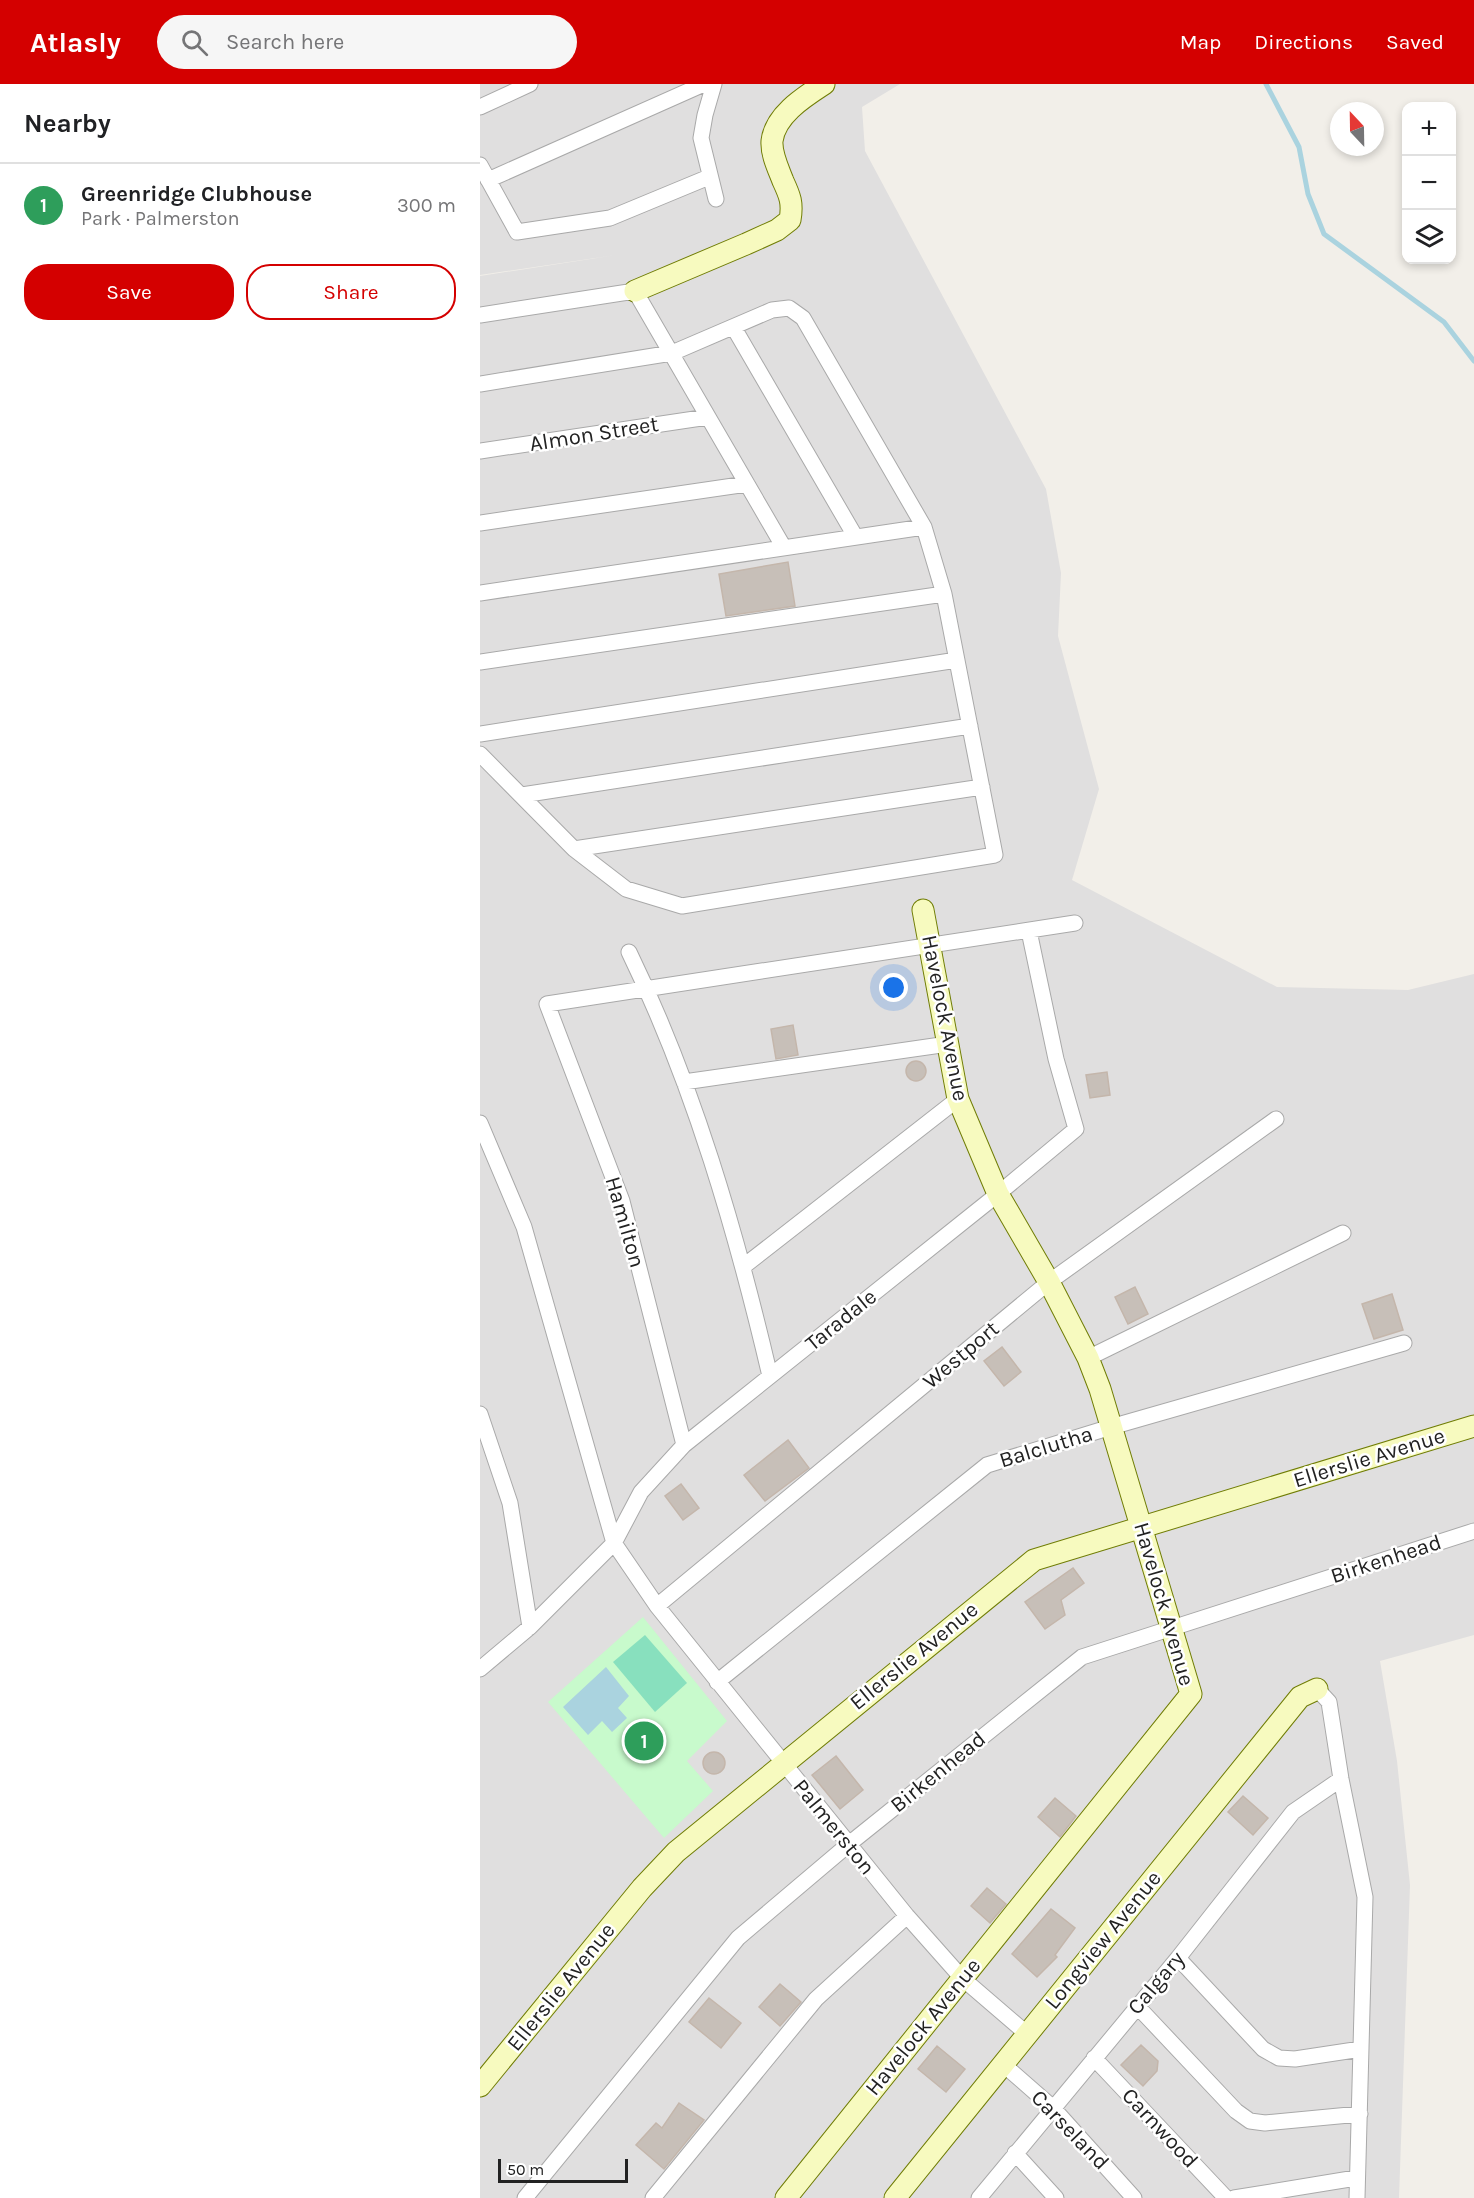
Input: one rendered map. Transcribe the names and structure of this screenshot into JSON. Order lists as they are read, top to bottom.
{
  "streets": {
    "street": [
      "Almon Street",
      "Havelock Avenue",
      "Hamilton",
      "Taradale",
      "Westport",
      "Balclutha",
      "Ellerslie Avenue",
      "Birkenhead",
      "Palmerston",
      "Longview Avenue",
      "Calgary",
      "Carnwood",
      "Carseland"
    ]
  },
  "crossings": [
    ["Havelock Avenue", "Taradale"],
    ["Havelock Avenue", "Westport"],
    ["Havelock Avenue", "Balclutha"],
    ["Havelock Avenue", "Ellerslie Avenue"],
    ["Havelock Avenue", "Birkenhead"],
    ["Havelock Avenue", "Palmerston"],
    ["Hamilton", "Taradale"],
    ["Taradale", "Palmerston"],
    ["Westport", "Palmerston"],
    ["Balclutha", "Palmerston"],
    ["Ellerslie Avenue", "Palmerston"],
    ["Birkenhead", "Palmerston"],
    ["Palmerston", "Longview Avenue"],
    ["Longview Avenue", "Carseland"],
    ["Calgary", "Carnwood"],
    ["Calgary", "Carseland"]
  ],
  "scale_bar": "50 m",
  "north": "top",
  "page": {
    "header": "Atlasly",
    "search": "Search here",
    "nav": ["Map", "Directions", "Saved"],
    "heading": "Nearby",
    "map_buttons": ["+", "−"],
    "list": [
      {
        "mark": "1",
        "name": "Greenridge Clubhouse",
        "note": "Park · Palmerston",
        "value": "300 m"
      }
    ],
    "buttons": ["Save", "Share"],
    "pins": "1",
    "scale": "50 m"
  }
}
